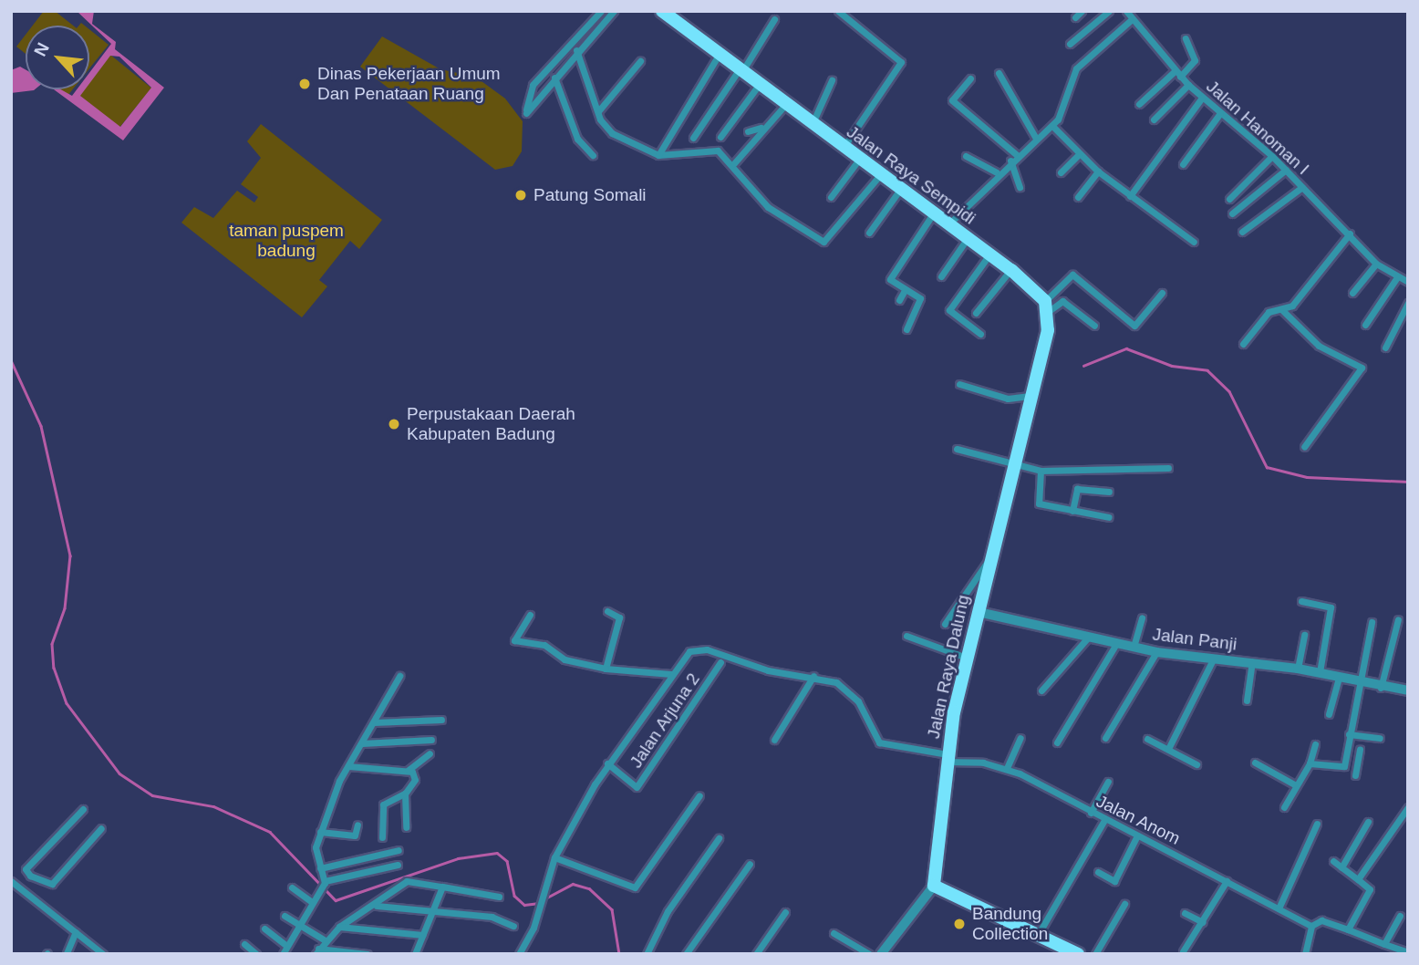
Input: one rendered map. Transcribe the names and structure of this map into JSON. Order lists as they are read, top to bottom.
{
  "streets": {
    "main road": ["Jalan Raya Sempidi", "Jalan Raya Dalung"],
    "street": [
      "Jalan Hanoman I",
      "Jalan Panji",
      "Jalan Arjuna 2",
      "Jalan Anom"
    ]
  },
  "crossings": [
    ["Jalan Panji", "Jalan Raya Dalung"],
    ["Jalan Raya Dalung", "Jalan Anom"],
    ["Jalan Arjuna 2", "Jalan Anom"]
  ],
  "parks": ["taman puspem badung"],
  "places": [
    "Dinas Pekerjaan Umum Dan Penataan Ruang",
    "Patung Somali",
    "Perpustakaan Daerah Kabupaten Badung",
    "Bandung Collection"
  ],
  "north": "top left"
}
